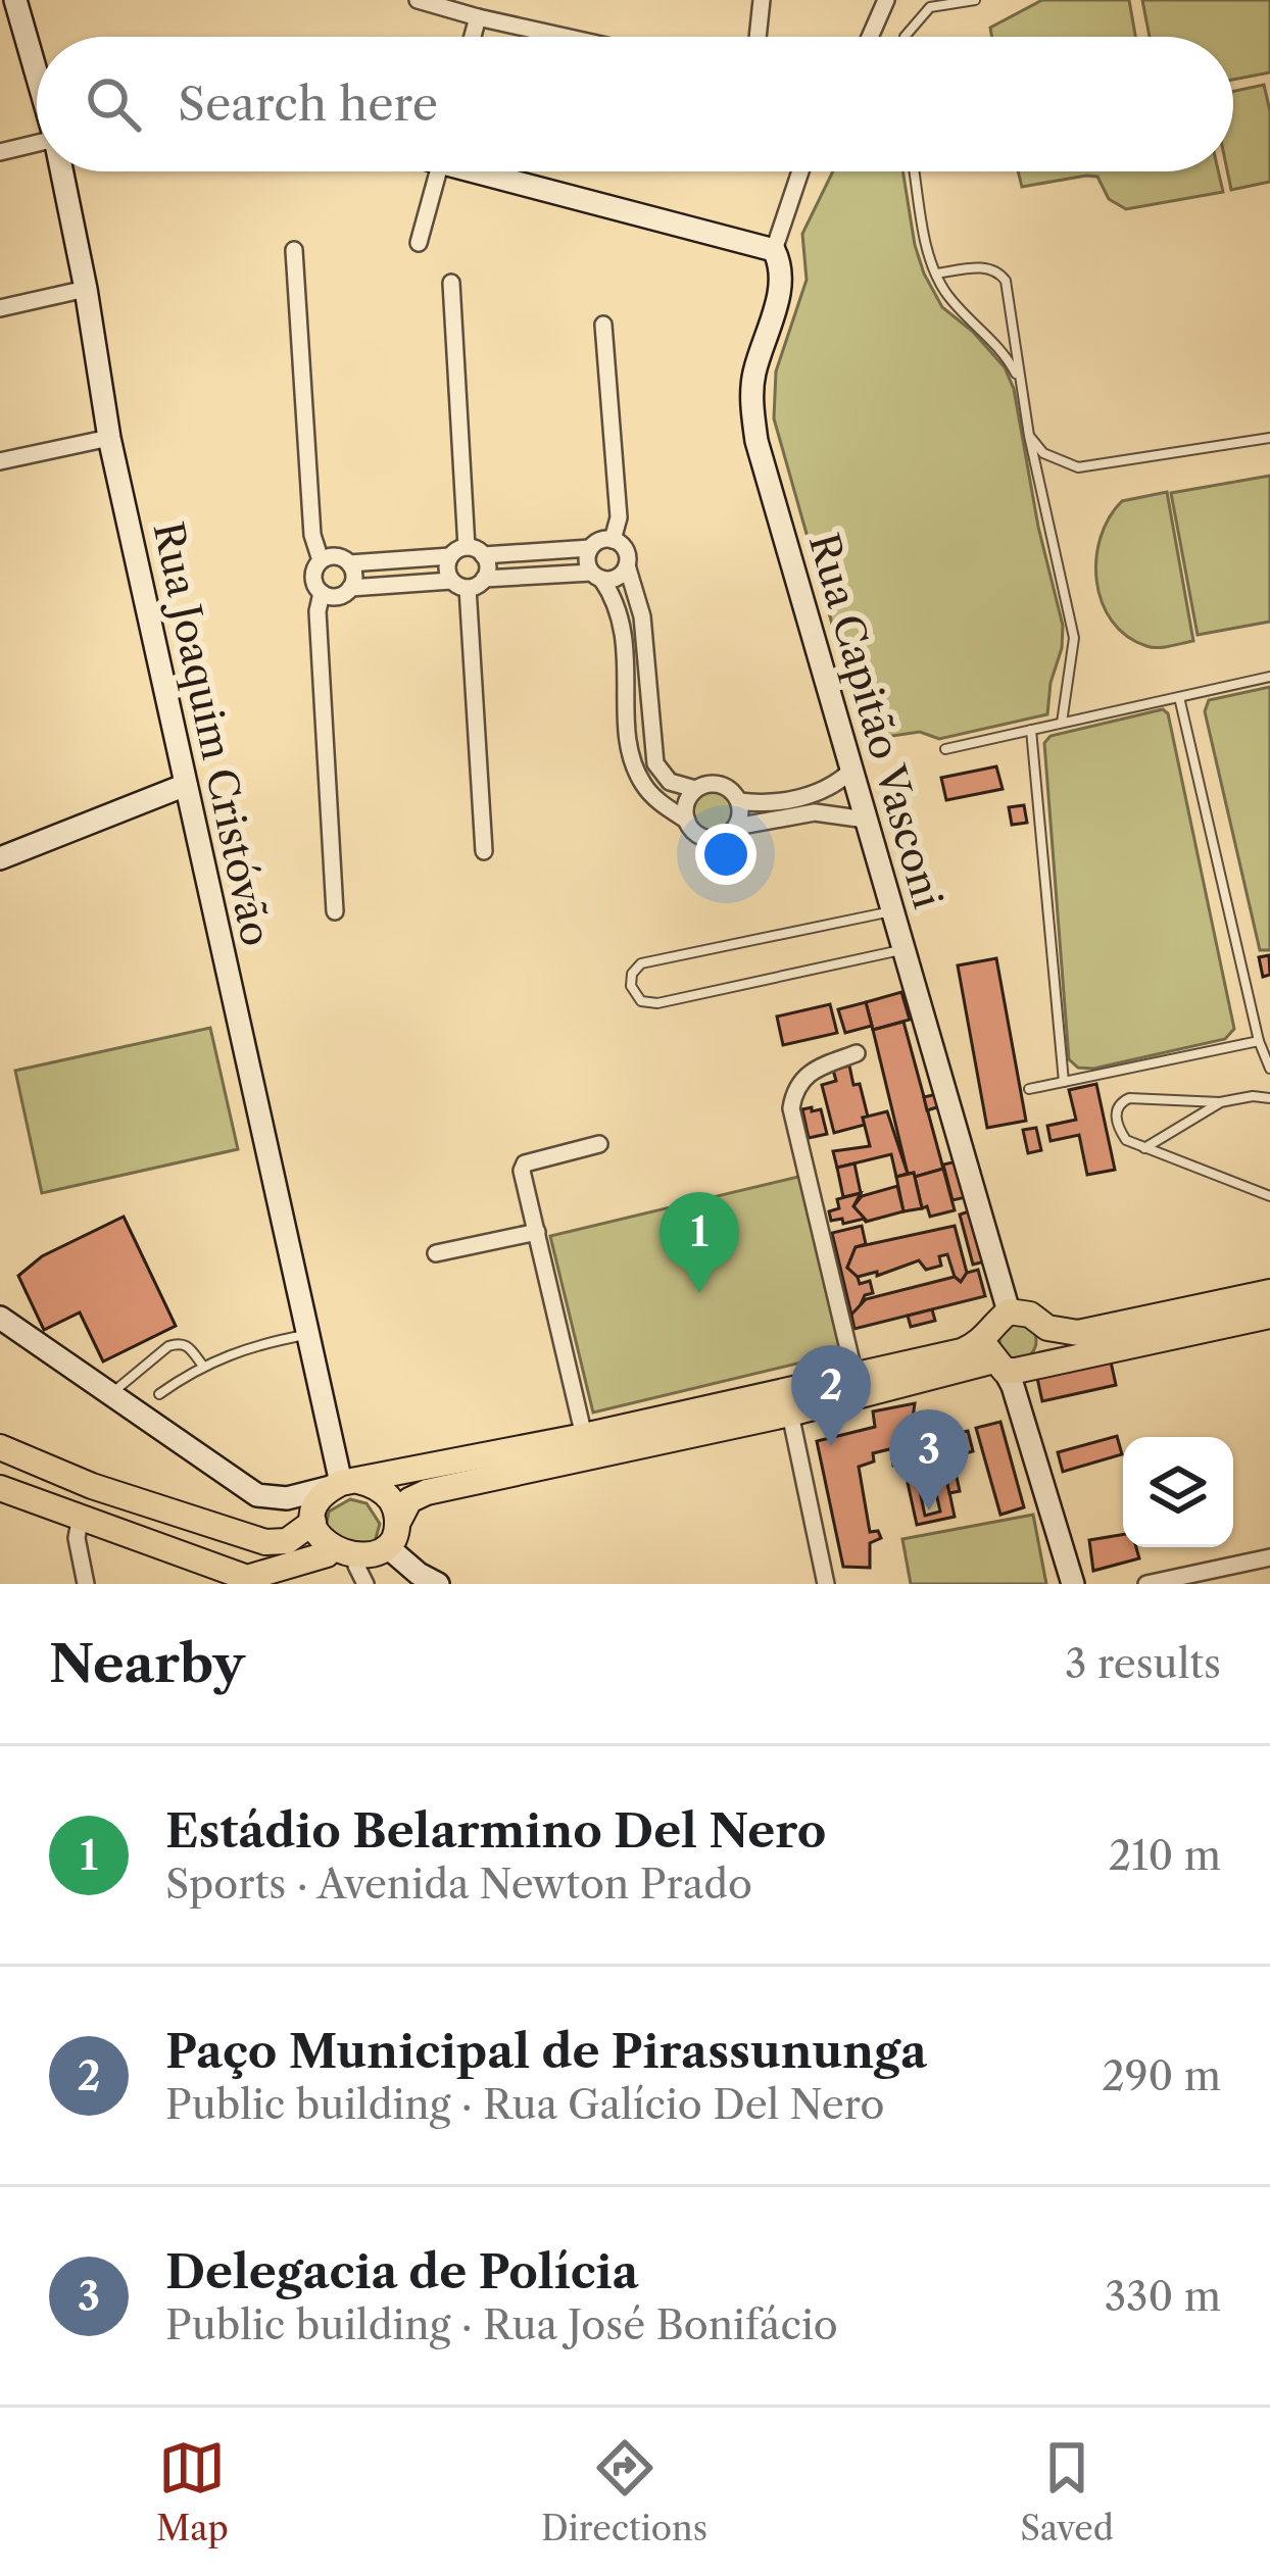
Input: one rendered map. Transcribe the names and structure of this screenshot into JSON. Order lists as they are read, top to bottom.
{
  "streets": {
    "street": ["Rua Capitão Vasconi", "Rua Joaquim Cristóvão"]
  },
  "page": {
    "search": "Search here",
    "pins": ["1", "2", "3"],
    "heading": ["Nearby", "3 results"],
    "list": [
      {
        "mark": "1",
        "name": "Estádio Belarmino Del Nero",
        "note": "Sports · Avenida Newton Prado",
        "value": "210 m"
      },
      {
        "mark": "2",
        "name": "Paço Municipal de Pirassununga",
        "note": "Public building · Rua Galício Del Nero",
        "value": "290 m"
      },
      {
        "mark": "3",
        "name": "Delegacia de Polícia",
        "note": "Public building · Rua José Bonifácio",
        "value": "330 m"
      }
    ],
    "nav": ["Map", "Directions", "Saved"]
  }
}
